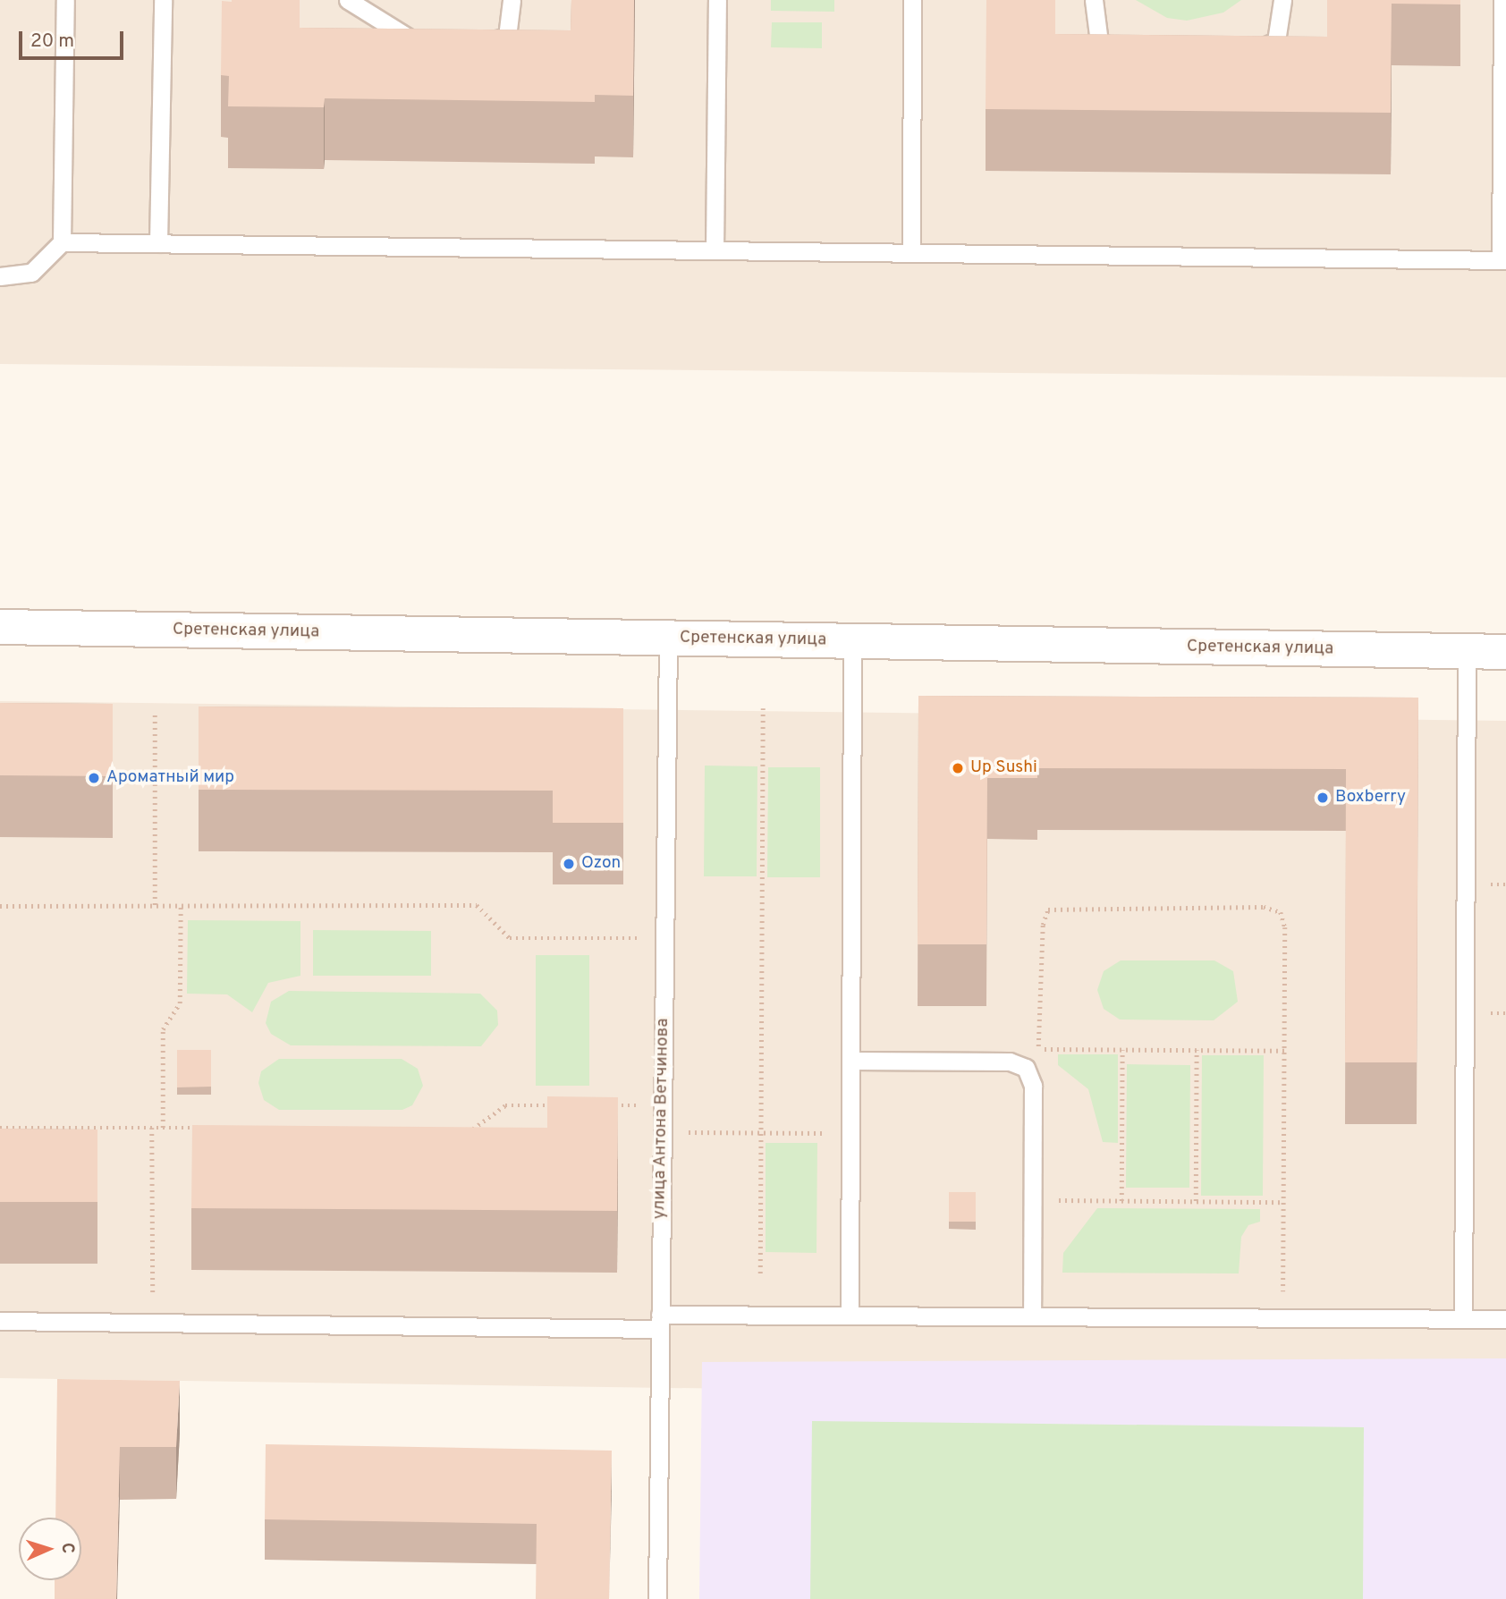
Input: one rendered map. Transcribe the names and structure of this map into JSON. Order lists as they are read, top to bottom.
{
  "streets": {
    "street": ["Сретенская улица"],
    "lane": ["улица Антона Ветчинова"]
  },
  "crossings": [
    ["Сретенская улица", "улица Антона Ветчинова"]
  ],
  "places": [
    "Up Sushi",
    "Ароматный мир",
    "Boxberry",
    "Ozon"
  ],
  "scale_bar": "20 m",
  "north": "right"
}
